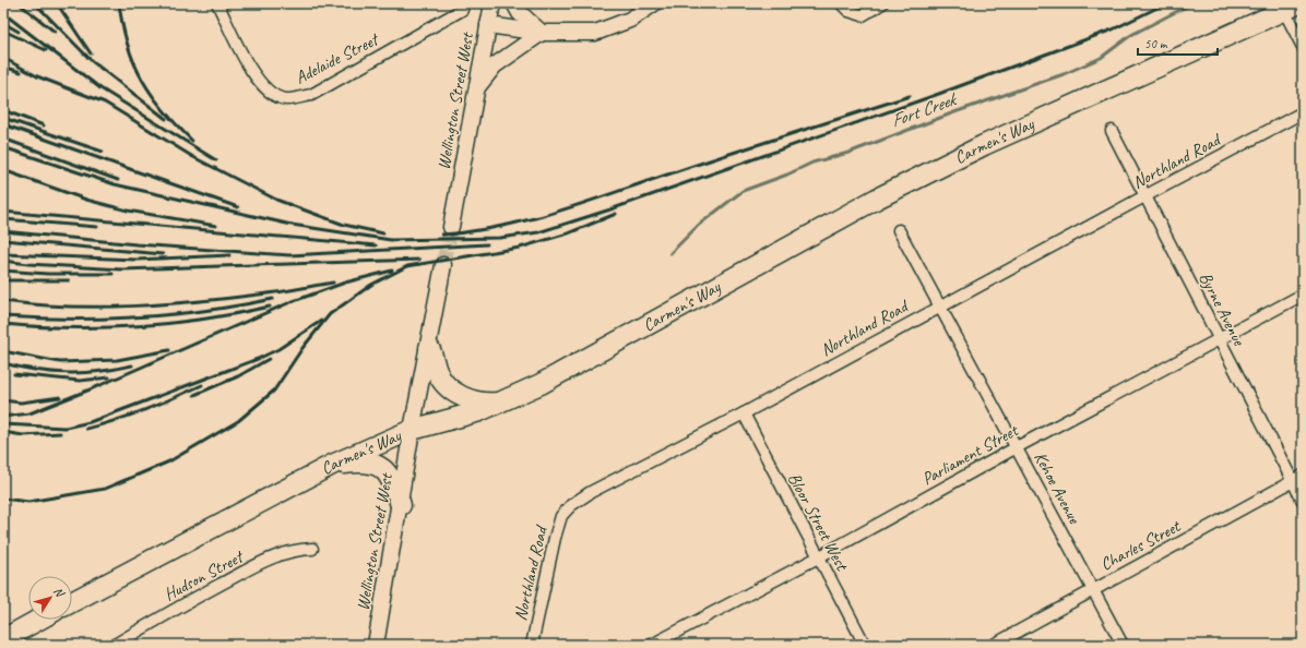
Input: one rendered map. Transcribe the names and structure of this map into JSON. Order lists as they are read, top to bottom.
{
  "streets": {
    "highway": ["Carmen's Way"],
    "main road": ["Wellington Street West"],
    "street": [
      "Adelaide Street",
      "Northland Road",
      "Byrne Avenue",
      "Parliament Street",
      "Kehoe Avenue",
      "Bloor Street West",
      "Charles Street",
      "Hudson Street"
    ]
  },
  "crossings": [
    ["Wellington Street West", "Carmen's Way"],
    ["Northland Road", "Byrne Avenue"],
    ["Northland Road", "Kehoe Avenue"],
    ["Northland Road", "Bloor Street West"],
    ["Byrne Avenue", "Parliament Street"],
    ["Byrne Avenue", "Charles Street"],
    ["Parliament Street", "Kehoe Avenue"],
    ["Parliament Street", "Bloor Street West"],
    ["Kehoe Avenue", "Charles Street"]
  ],
  "water": ["Fort Creek"],
  "scale_bar": "50 m",
  "north": "top right"
}
